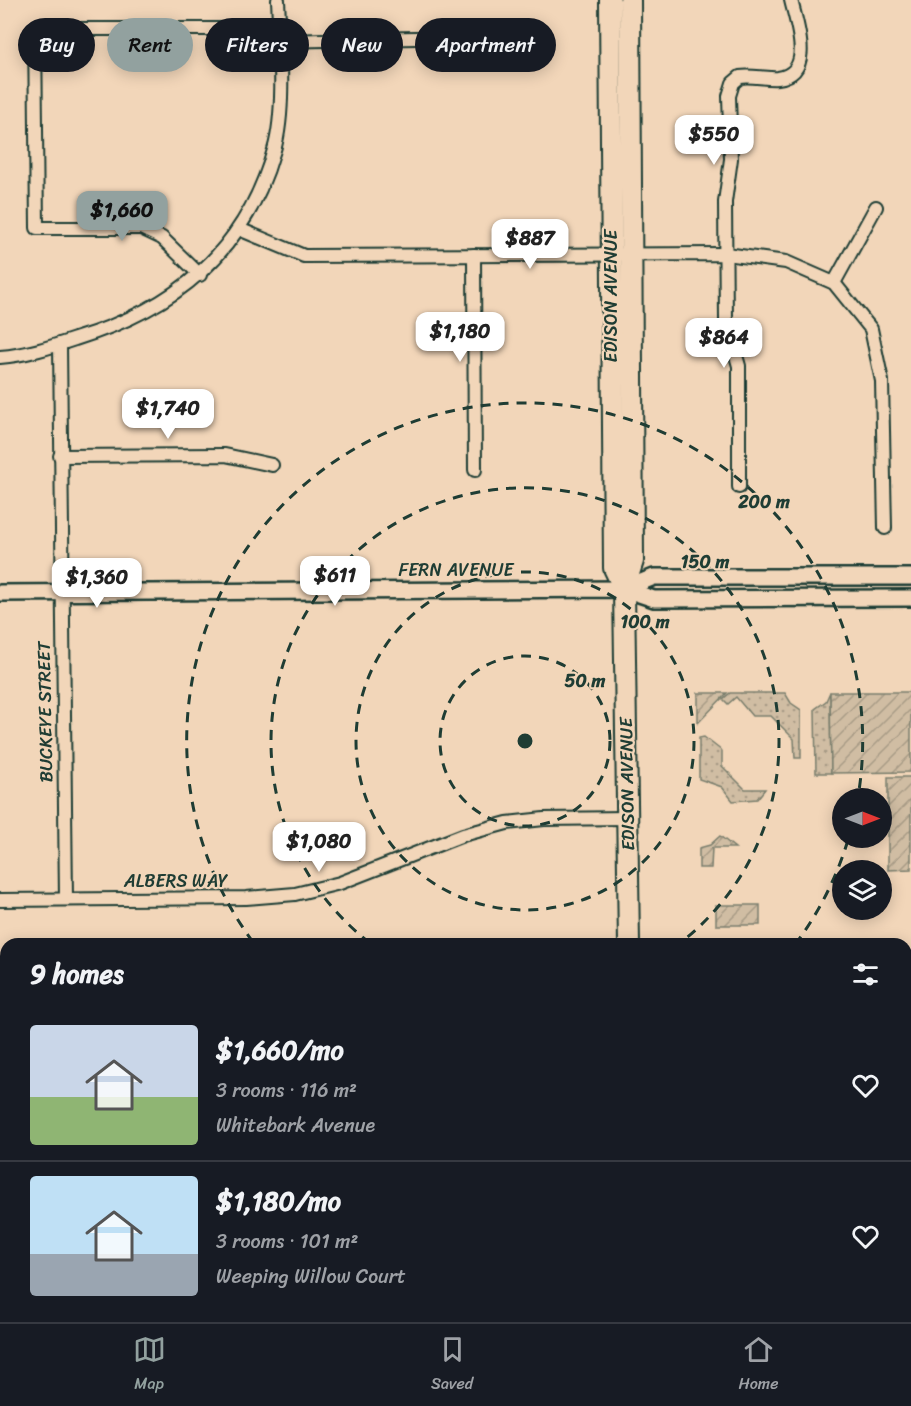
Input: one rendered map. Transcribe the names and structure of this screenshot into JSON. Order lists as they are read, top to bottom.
{
  "streets": {
    "main road": ["EDISON AVENUE"],
    "street": ["FERN AVENUE", "BUCKEYE STREET", "ALBERS WAY"]
  },
  "crossings": [
    ["EDISON AVENUE", "FERN AVENUE"],
    ["EDISON AVENUE", "ALBERS WAY"],
    ["FERN AVENUE", "BUCKEYE STREET"],
    ["BUCKEYE STREET", "ALBERS WAY"]
  ],
  "north": "right",
  "page": {
    "chip": [
      "Buy",
      "Rent",
      "Filters",
      "New",
      "Apartment"
    ],
    "price": [
      "$550",
      "$1,660",
      "$887",
      "$1,180",
      "$864",
      "$1,740",
      "$611",
      "$1,360",
      "$1,080"
    ],
    "heading": "9 homes",
    "list": [
      {
        "name": "$1,660/mo",
        "note": "3 rooms · 116 m² · Whitebark Avenue"
      },
      {
        "name": "$1,180/mo",
        "note": "3 rooms · 101 m² · Weeping Willow Court"
      }
    ],
    "tabs": ["Map", "Saved", "Home"]
  },
  "rings": [
    "200 m",
    "150 m",
    "100 m",
    "50 m"
  ]
}
